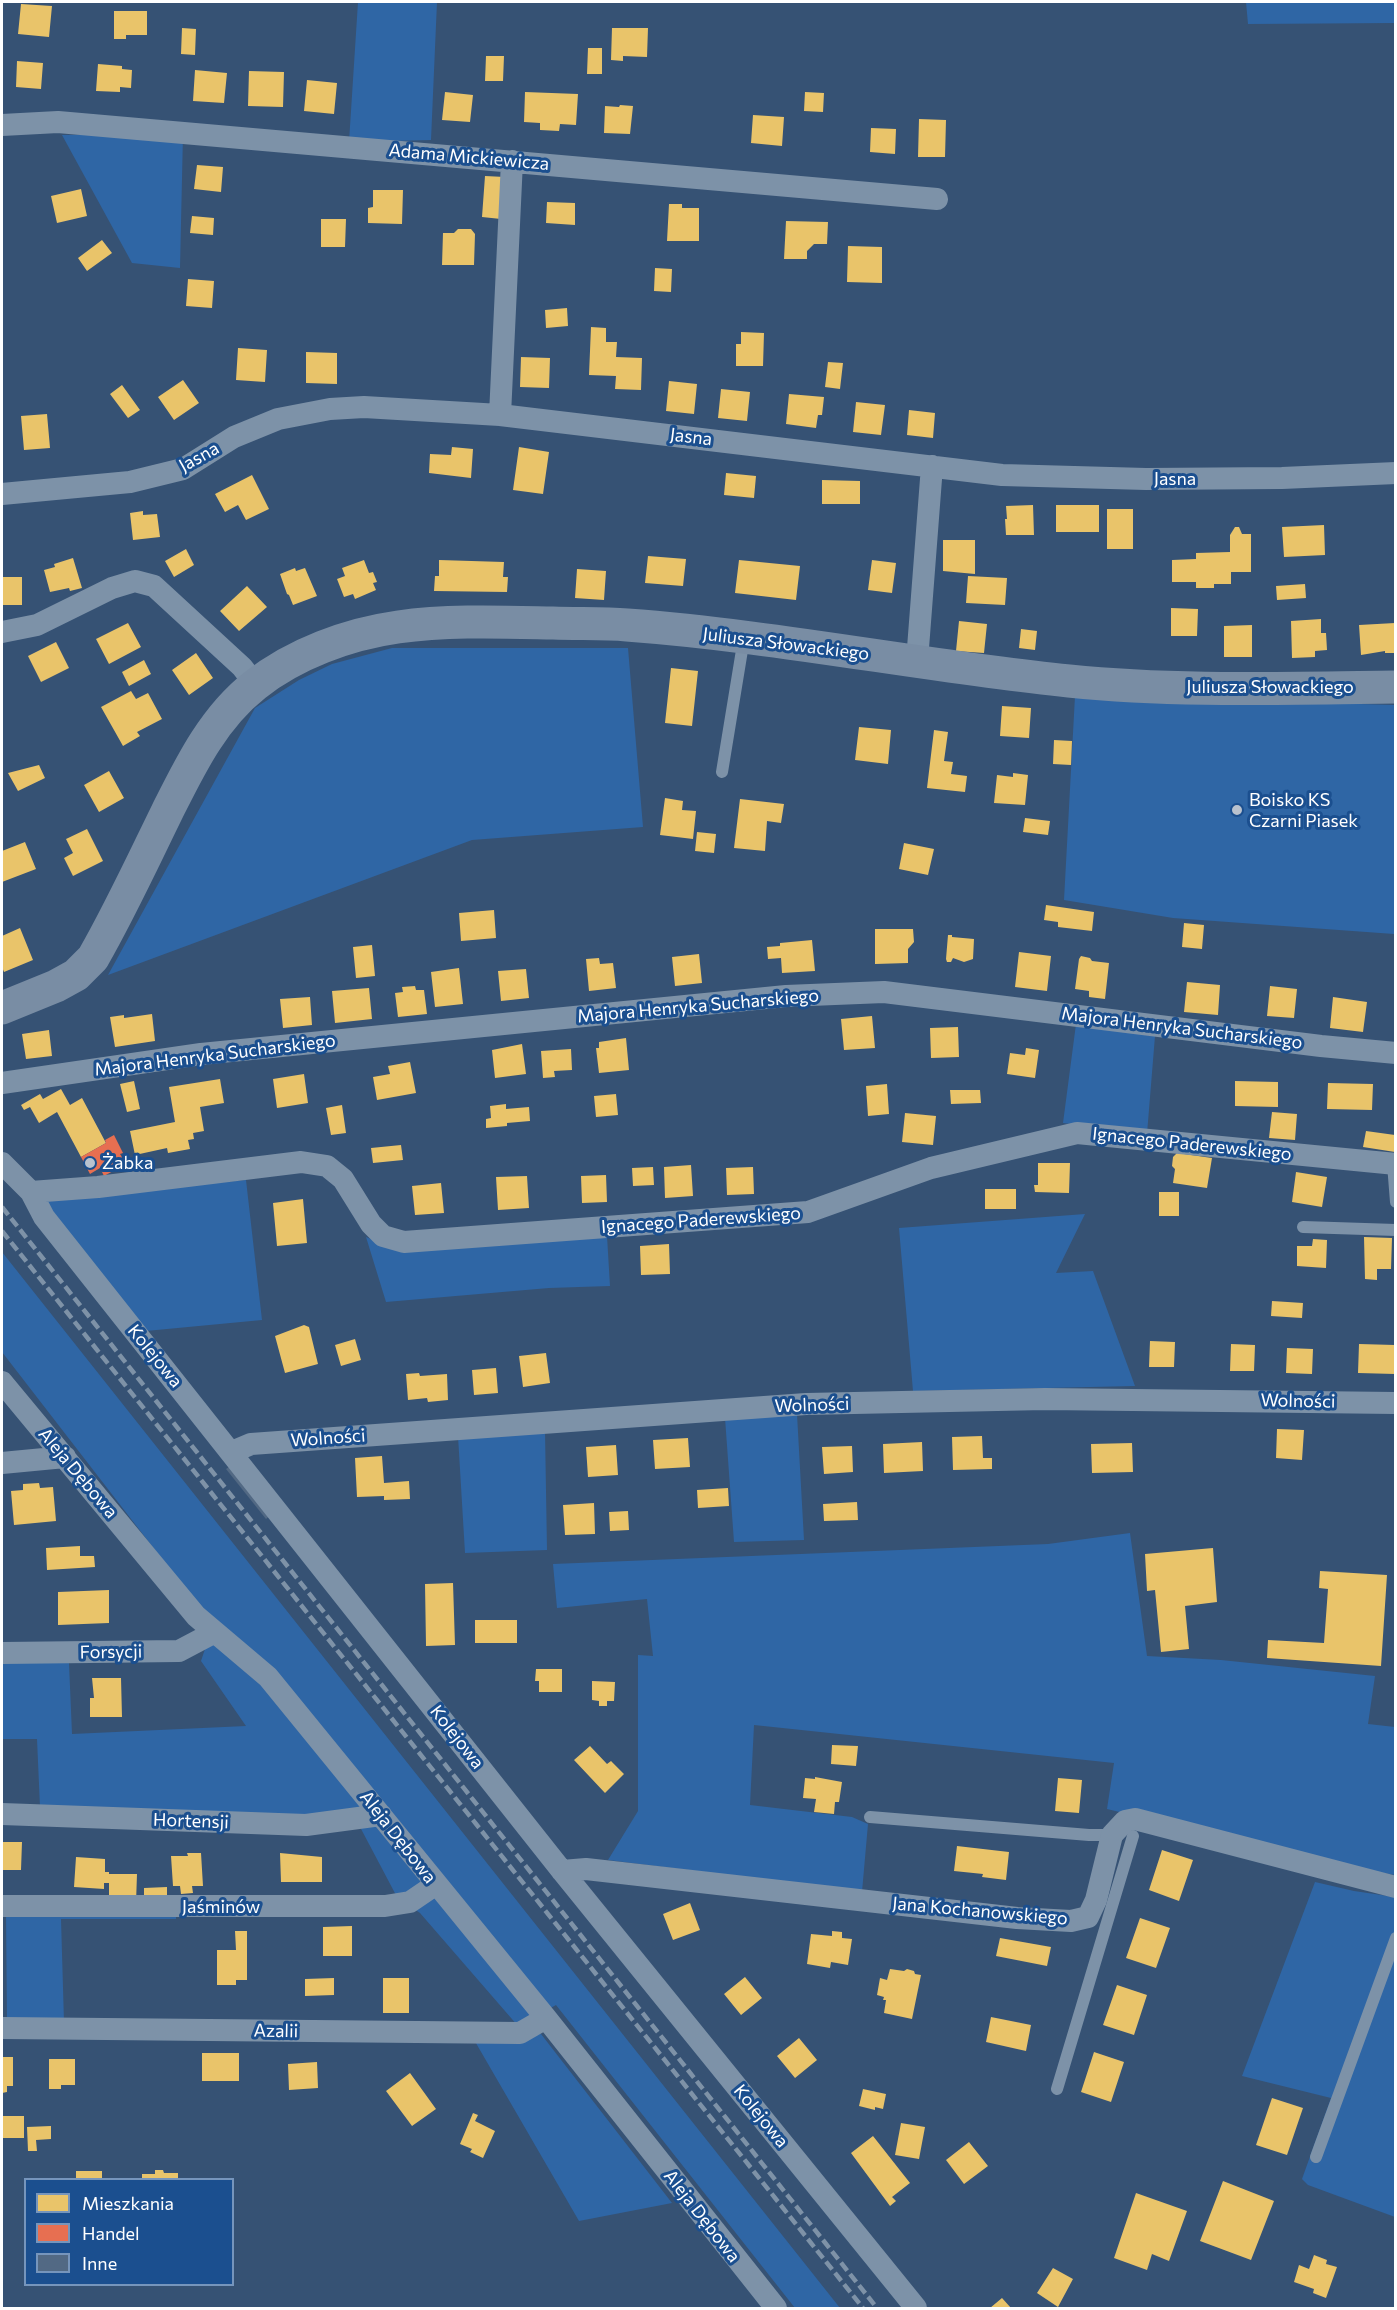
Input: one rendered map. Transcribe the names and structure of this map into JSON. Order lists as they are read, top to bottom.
{
  "streets": {
    "street": [
      "Adama Mickiewicza",
      "Jasna",
      "Juliusza Słowackiego",
      "Majora Henryka Sucharskiego",
      "Ignacego Paderewskiego",
      "Kolejowa",
      "Wolności",
      "Aleja Dębowa",
      "Forsycji",
      "Hortensji",
      "Jaśminów",
      "Jana Kochanowskiego",
      "Azalii"
    ]
  },
  "crossings": [
    ["Ignacego Paderewskiego", "Kolejowa"],
    ["Kolejowa", "Wolności"],
    ["Kolejowa", "Jana Kochanowskiego"],
    ["Aleja Dębowa", "Forsycji"],
    ["Aleja Dębowa", "Hortensji"],
    ["Aleja Dębowa", "Jaśminów"],
    ["Aleja Dębowa", "Azalii"]
  ],
  "places": ["Boisko KS Czarni Piasek", "Żabka"],
  "legend": ["Mieszkania", "Handel", "Inne"]
}
